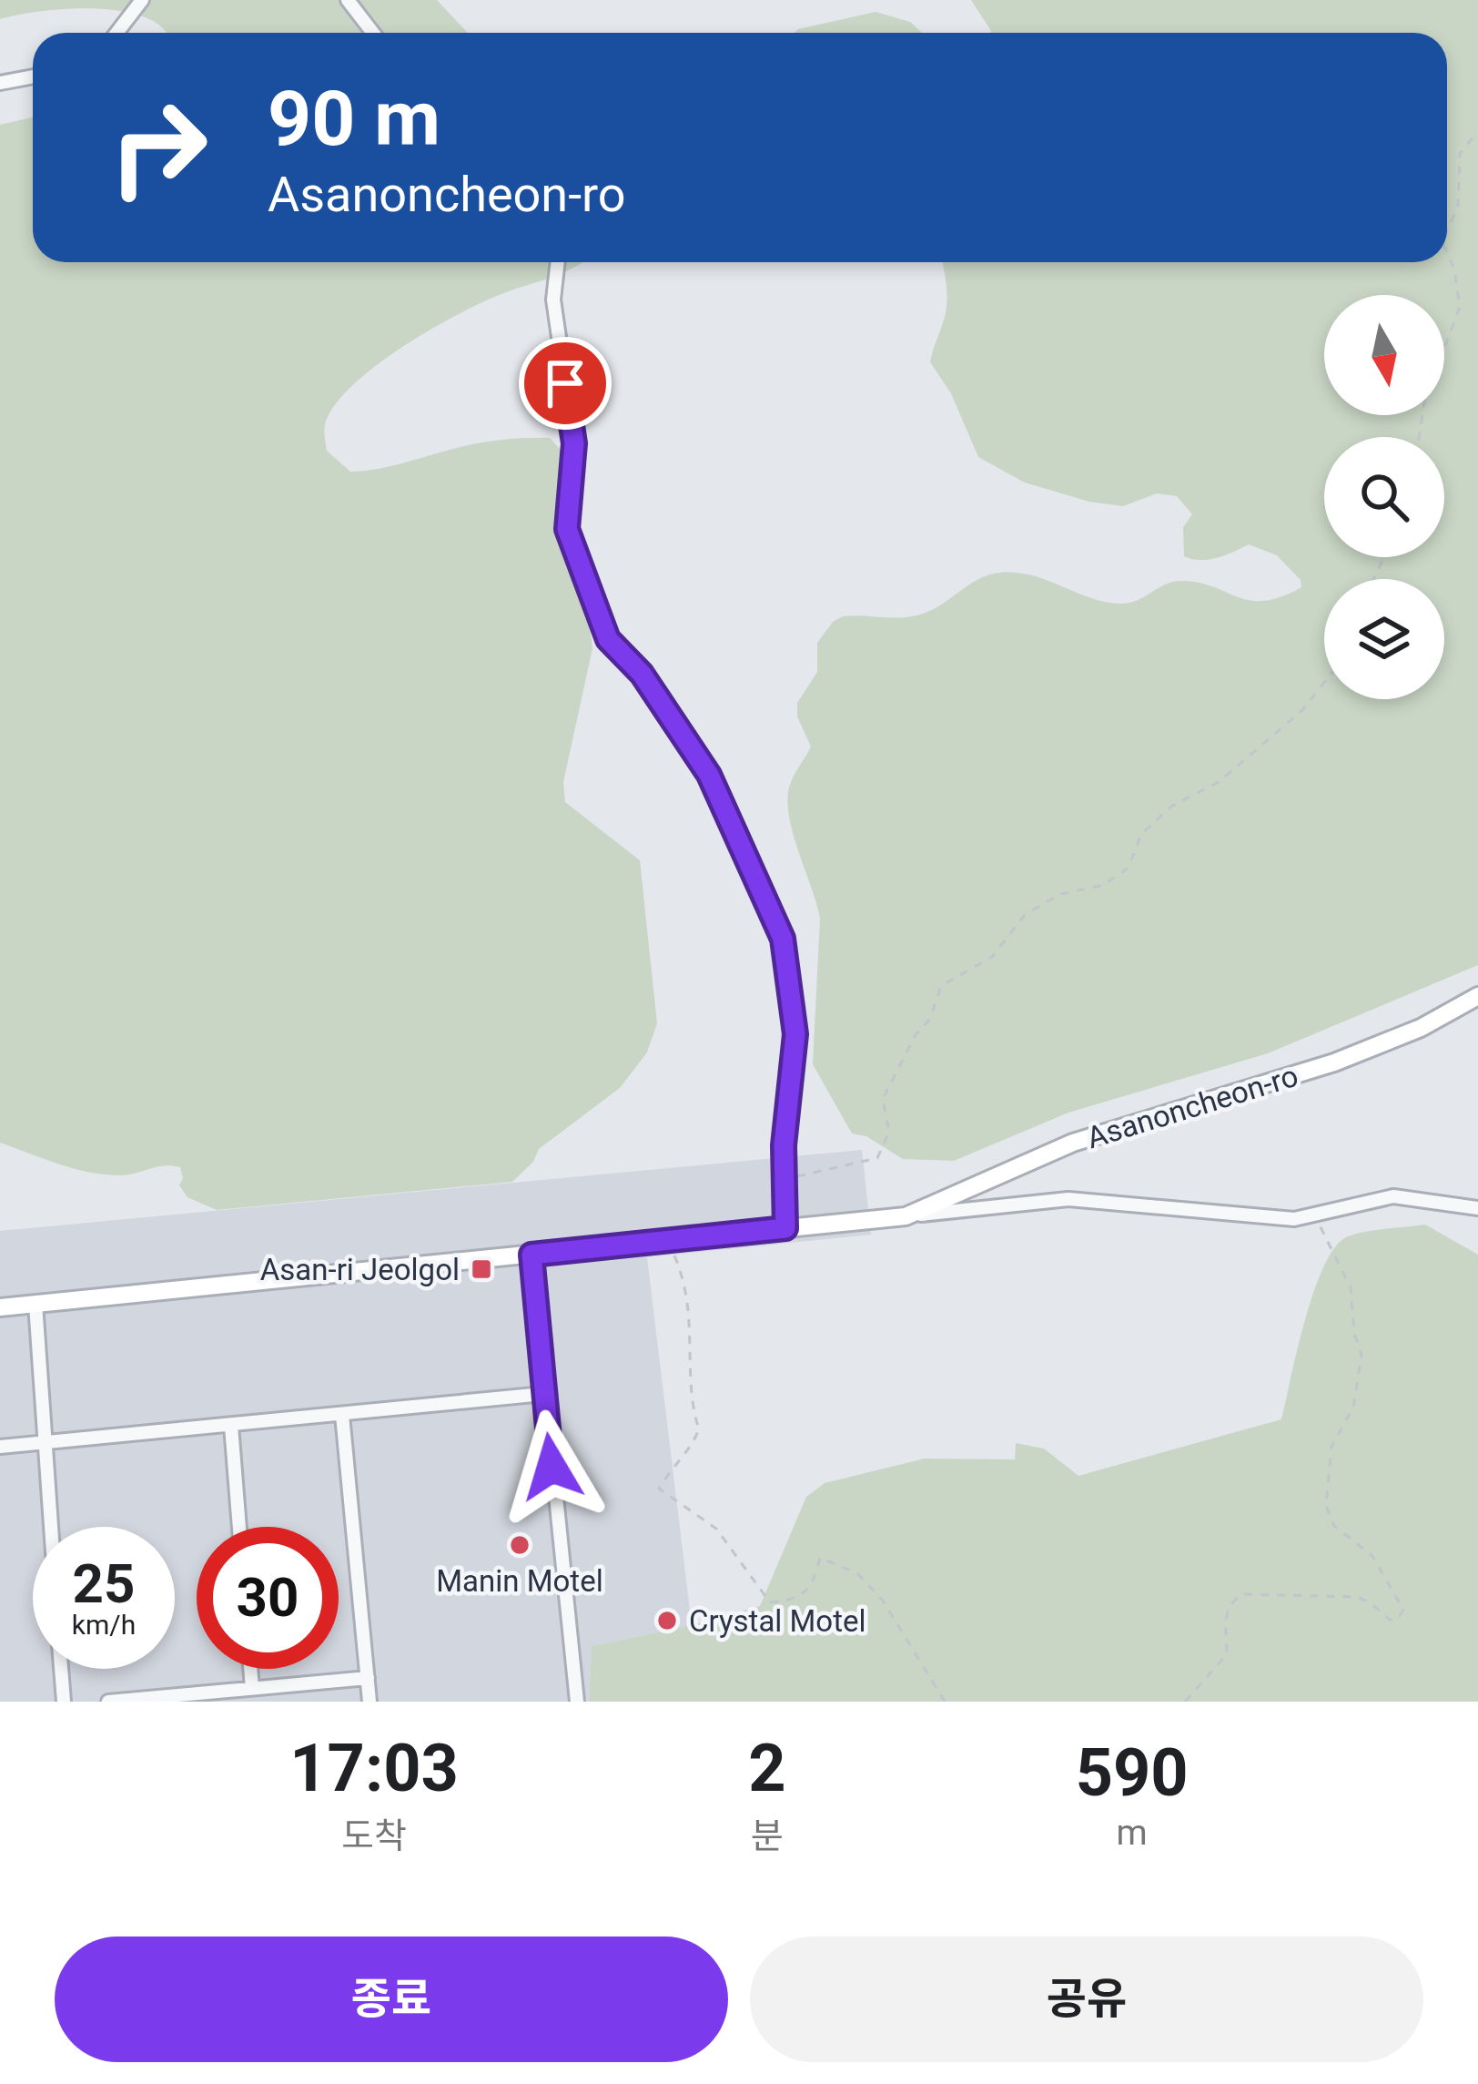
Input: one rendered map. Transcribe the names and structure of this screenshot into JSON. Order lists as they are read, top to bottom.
{
  "streets": {
    "main road": ["Asanoncheon-ro"]
  },
  "places": {
    "transit": ["Asan-ri Jeolgol"],
    "other": ["Manin Motel", "Crystal Motel"]
  },
  "north": "bottom",
  "page": {
    "turn": ["90 m", "Asanoncheon-ro"],
    "speed": "25 km/h",
    "limit": "30",
    "eta": [
      "17:03",
      "도착",
      "2",
      "분",
      "590",
      "m"
    ],
    "buttons": ["종료", "공유"]
  }
}
